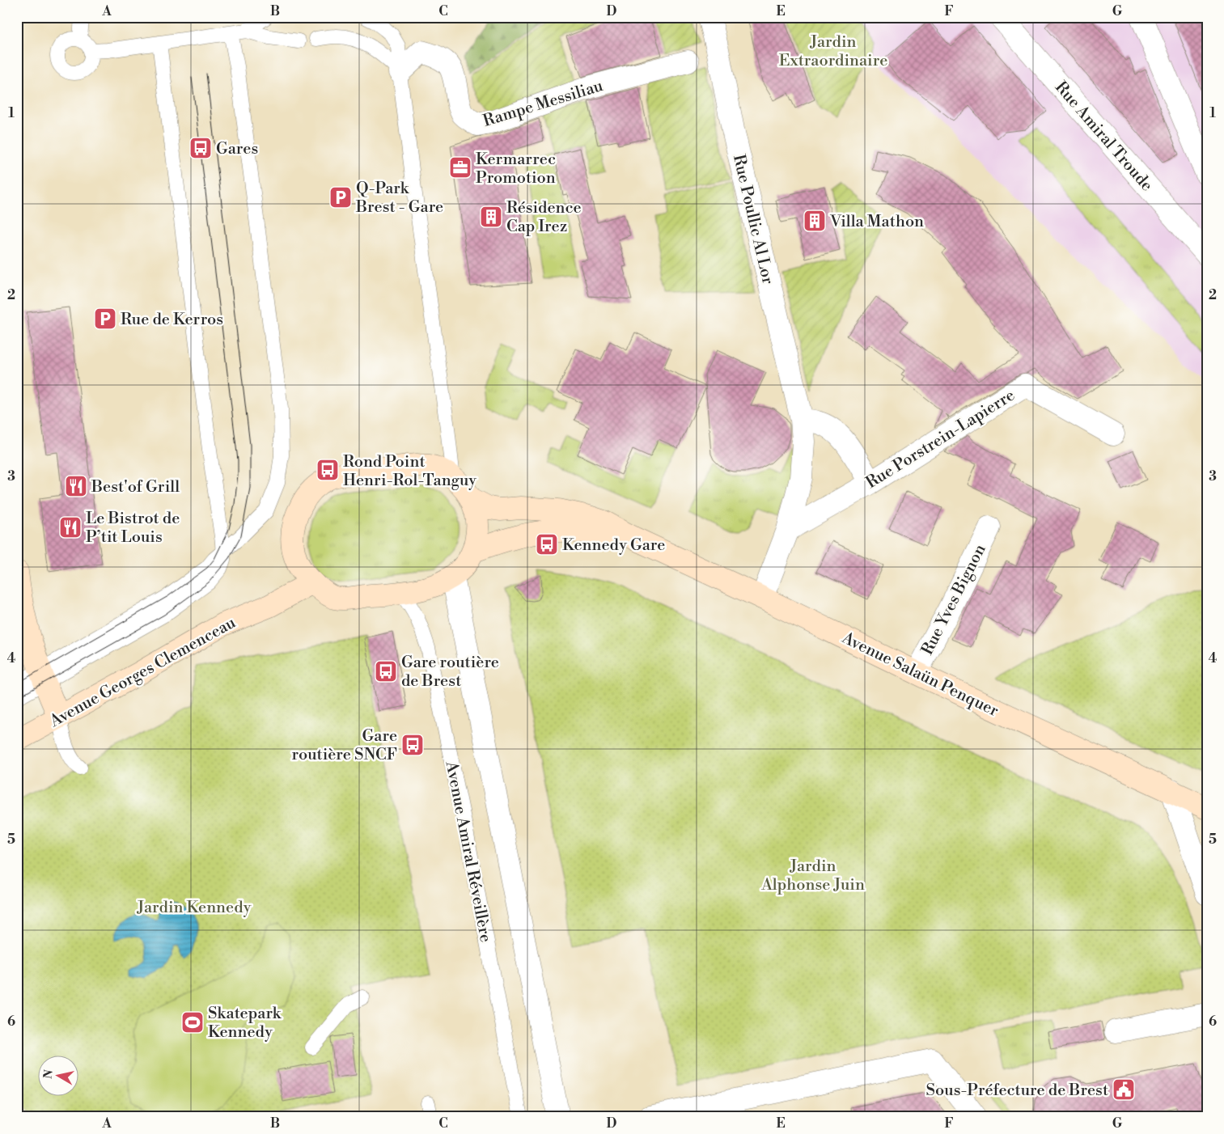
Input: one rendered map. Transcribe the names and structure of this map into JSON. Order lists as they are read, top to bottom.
{
  "streets": {
    "main road": ["Avenue Georges Clemenceau", "Avenue Salaün Penquer"],
    "street": [
      "Rampe Messiliau",
      "Rue Amiral Troude",
      "Rue Poullic Al Lor",
      "Rue Porstrein-Lapierre",
      "Rue Yves Bignon"
    ],
    "lane": ["Avenue Amiral Réveillère"]
  },
  "crossings": [
    ["Rue Poullic Al Lor", "Rue Porstrein-Lapierre"],
    ["Rue Poullic Al Lor", "Avenue Salaün Penquer"],
    ["Rue Yves Bignon", "Avenue Salaün Penquer"]
  ],
  "parks": ["Jardin Extraordinaire", "Jardin Alphonse Juin", "Jardin Kennedy"],
  "places": {
    "bus stop": [
      "Gares",
      "Rond Point Henri-Rol-Tanguy",
      "Kennedy Gare",
      "Gare routière de Brest",
      "Gare routière SNCF"
    ],
    "office": ["Kermarrec Promotion"],
    "parking": ["Q-Park Brest - Gare", "Rue de Kerros"],
    "building": ["Résidence Cap Irez", "Villa Mathon"],
    "restaurant": ["Best'of Grill", "Le Bistrot de P’tit Louis"],
    "sports": ["Skatepark Kennedy"],
    "public building": ["Sous-Préfecture de Brest"]
  },
  "north": "left",
  "grid": {
    "columns": [
      "A",
      "B",
      "C",
      "D",
      "E",
      "F",
      "G"
    ],
    "rows": [
      "1",
      "2",
      "3",
      "4",
      "5",
      "6"
    ]
  }
}
